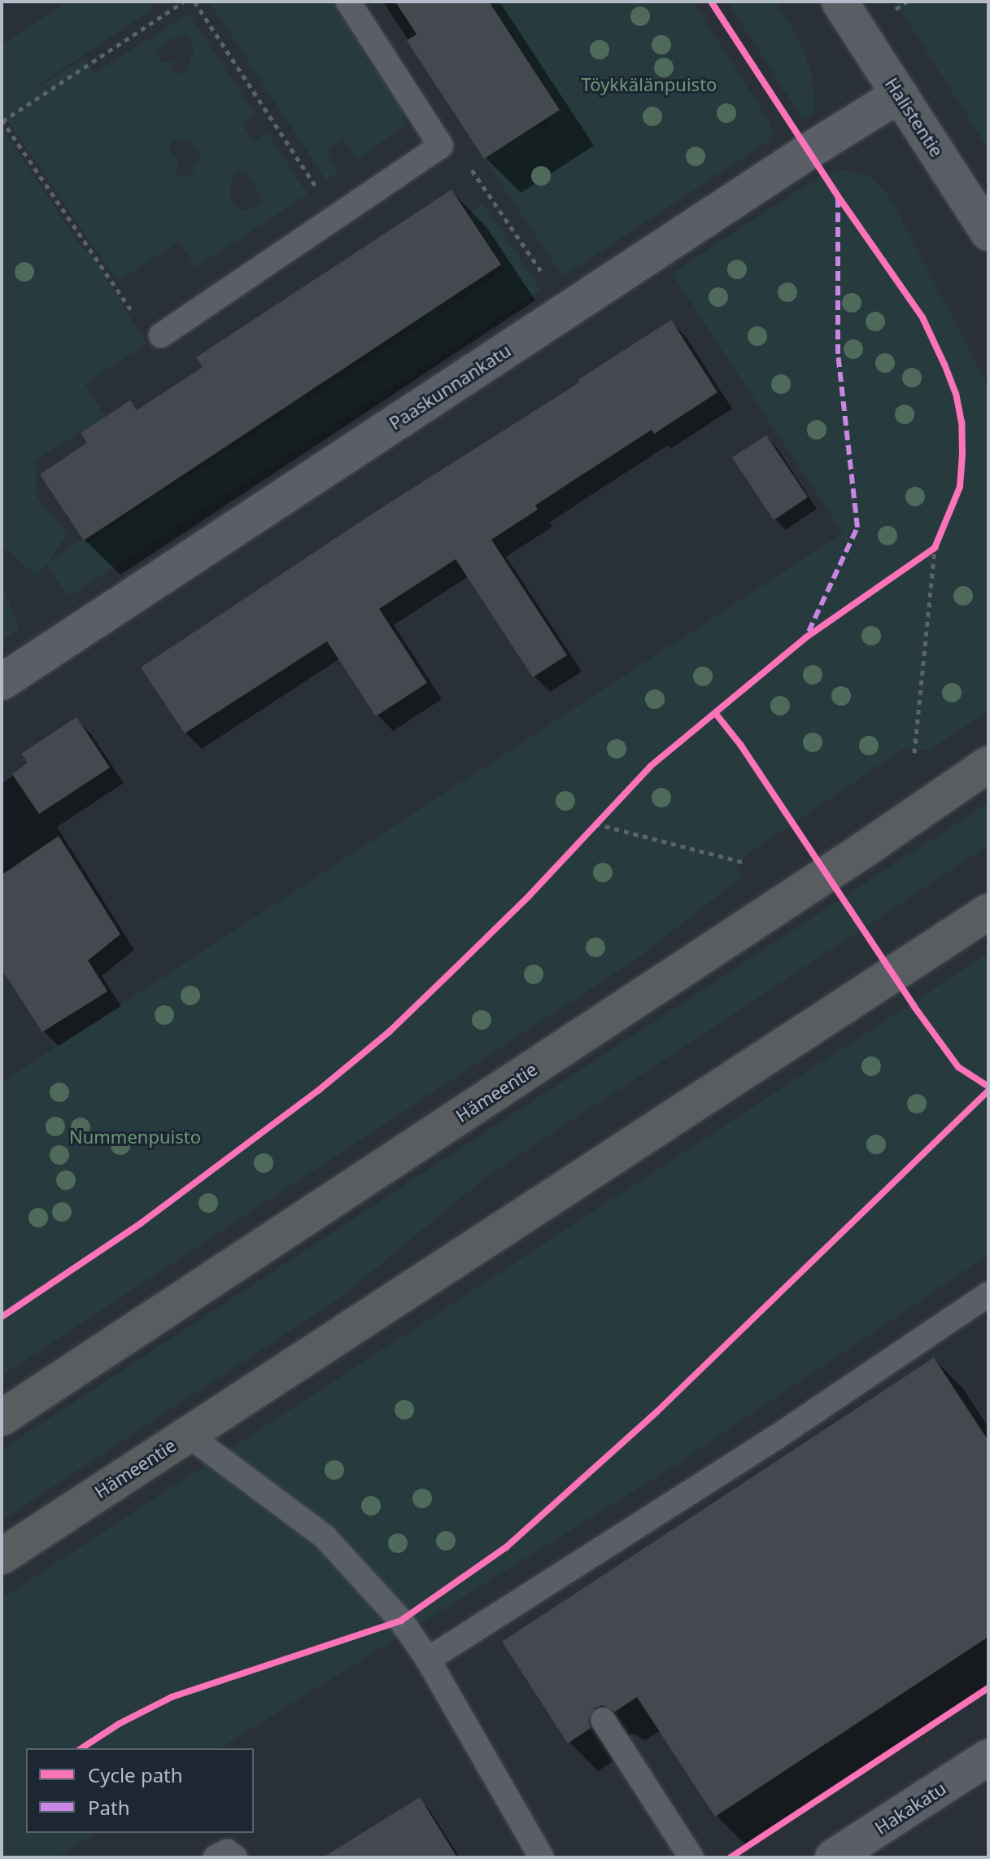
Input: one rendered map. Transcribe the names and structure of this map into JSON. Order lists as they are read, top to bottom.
{
  "streets": {
    "highway": ["Hämeentie"],
    "street": ["Halistentie", "Paaskunnankatu", "Hakakatu"]
  },
  "crossings": [
    ["Halistentie", "Paaskunnankatu"]
  ],
  "parks": ["Töykkälänpuisto", "Nummenpuisto"],
  "legend": ["Cycle path", "Path"]
}
